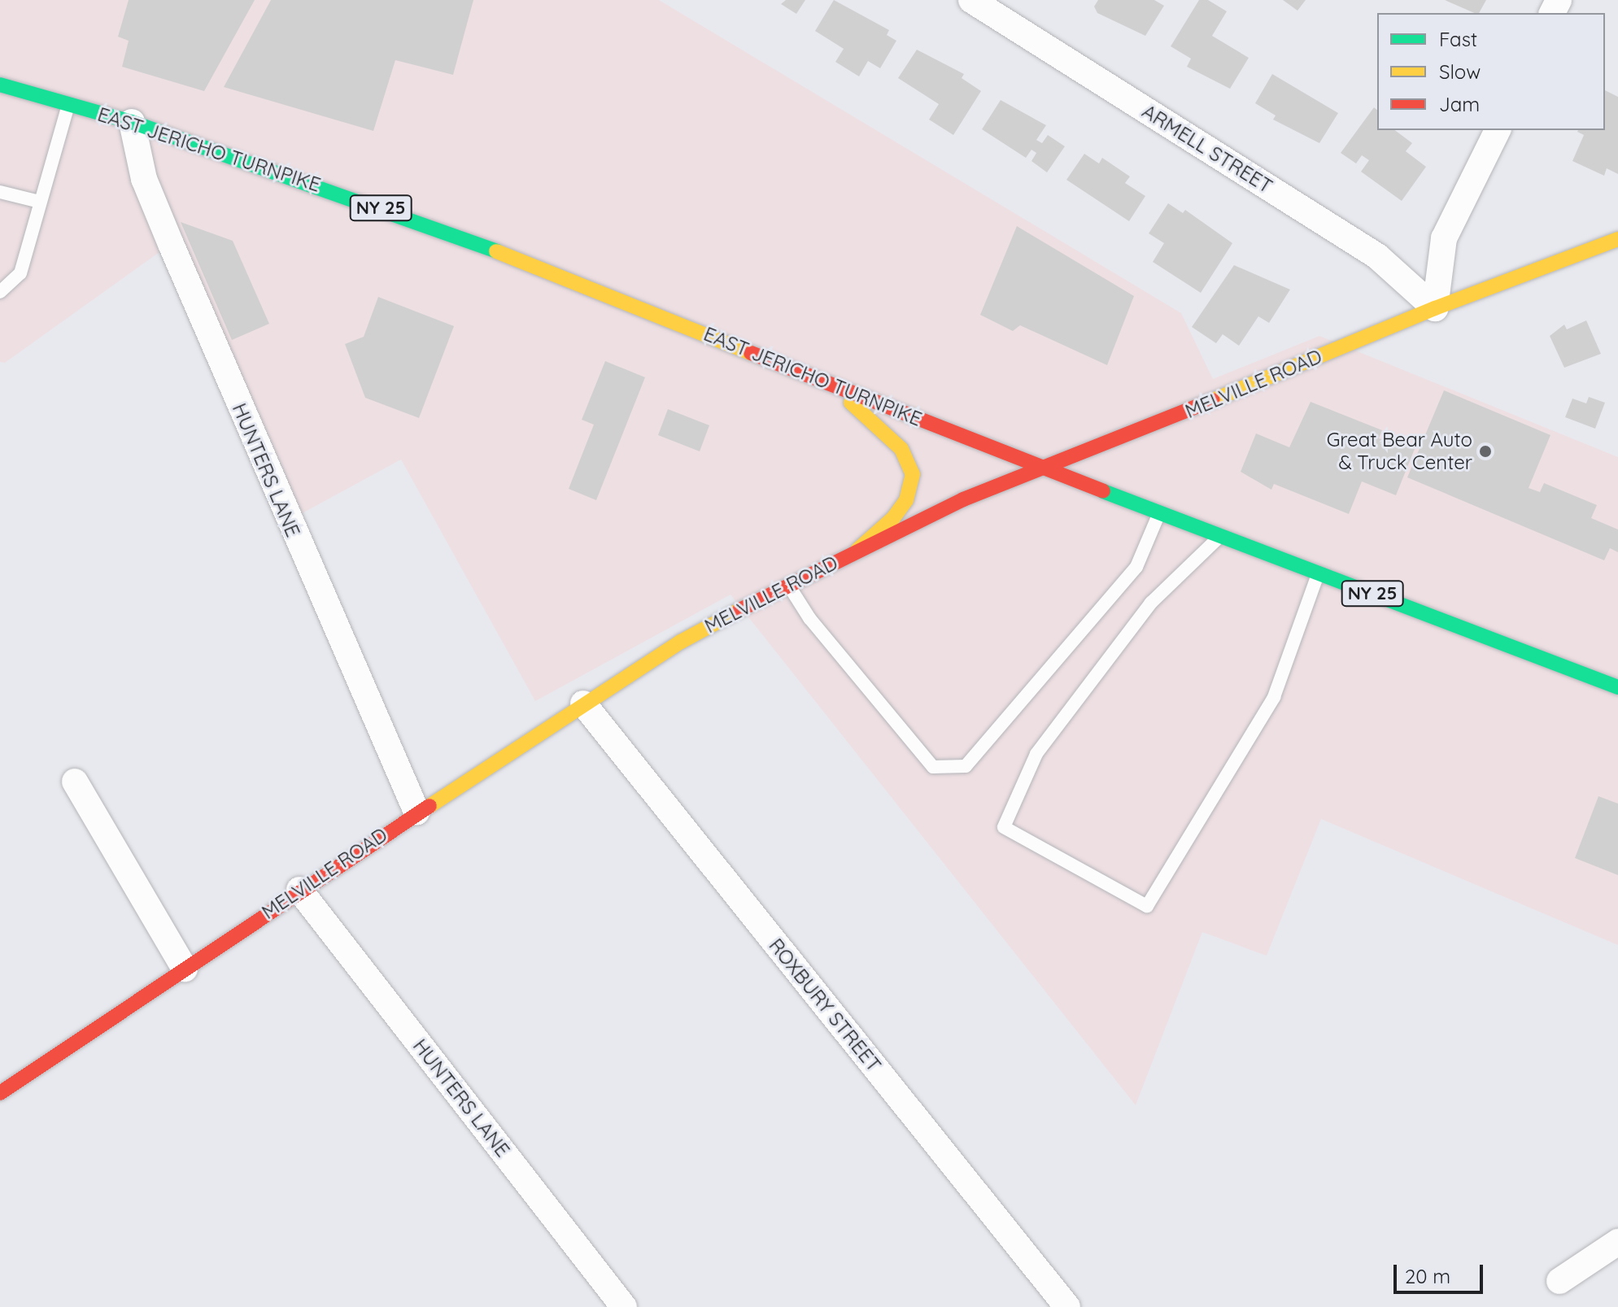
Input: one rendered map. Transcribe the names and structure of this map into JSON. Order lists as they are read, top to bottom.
{
  "streets": {
    "main road": ["EAST JERICHO TURNPIKE", "NY 25", "MELVILLE ROAD"],
    "street": ["ARMELL STREET", "HUNTERS LANE", "ROXBURY STREET"]
  },
  "crossings": [
    ["ARMELL STREET", "MELVILLE ROAD"],
    ["EAST JERICHO TURNPIKE", "MELVILLE ROAD"],
    ["EAST JERICHO TURNPIKE", "HUNTERS LANE"],
    ["MELVILLE ROAD", "HUNTERS LANE"],
    ["MELVILLE ROAD", "ROXBURY STREET"]
  ],
  "places": ["Great Bear Auto & Truck Center"],
  "legend": ["Fast", "Slow", "Jam"],
  "scale_bar": "20 m"
}
